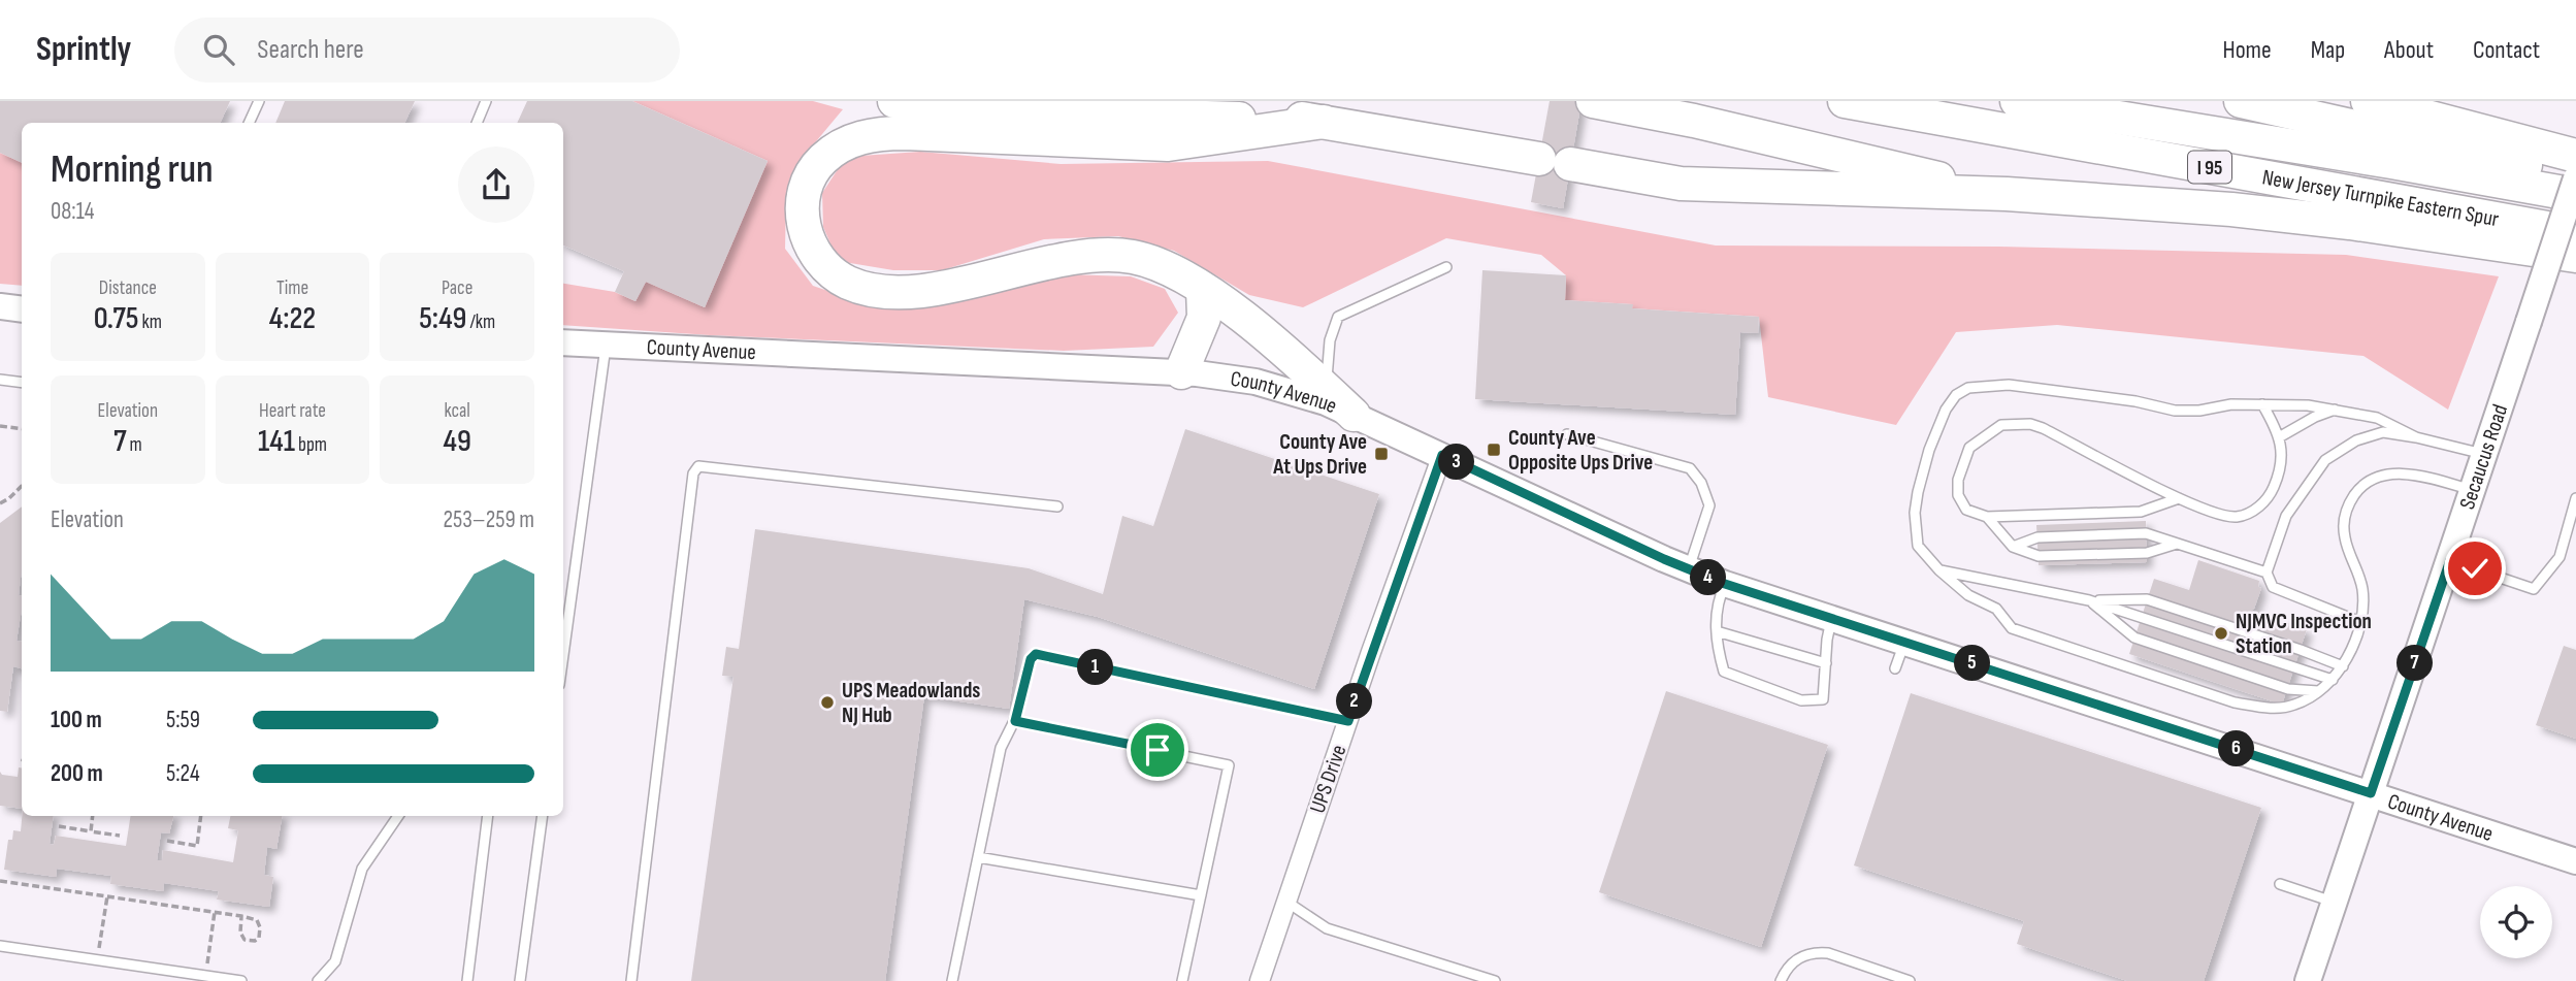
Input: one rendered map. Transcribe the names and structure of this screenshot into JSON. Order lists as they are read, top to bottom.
{
  "streets": {
    "highway": ["I 95", "New Jersey Turnpike Eastern Spur"],
    "main road": ["County Avenue", "Secaucus Road"],
    "street": ["UPS Drive"]
  },
  "crossings": [
    ["County Avenue", "Secaucus Road"],
    ["County Avenue", "UPS Drive"]
  ],
  "places": {
    "transit": ["County Ave Opposite Ups Drive", "County Ave At Ups Drive"],
    "other": ["NJMVC Inspection Station", "UPS Meadowlands NJ Hub"]
  },
  "page": {
    "header": "Sprintly",
    "search": "Search here",
    "nav": [
      "Home",
      "Map",
      "About",
      "Contact"
    ],
    "heading": ["Morning run", "08:14"],
    "stats": [
      ["Distance", "0.75 km"],
      ["Time", "4:22"],
      ["Pace", "5:49 /km"],
      ["Elevation", "7 m"],
      ["Heart rate", "141 bpm"],
      ["kcal", "49"]
    ],
    "pins": [
      "3",
      "4",
      "5",
      "7",
      "1",
      "2",
      "6"
    ],
    "chart": ["Elevation", "253–259 m"],
    "list": [
      {
        "name": "100 m",
        "note": "5:59"
      },
      {
        "name": "200 m",
        "note": "5:24"
      }
    ]
  }
}
